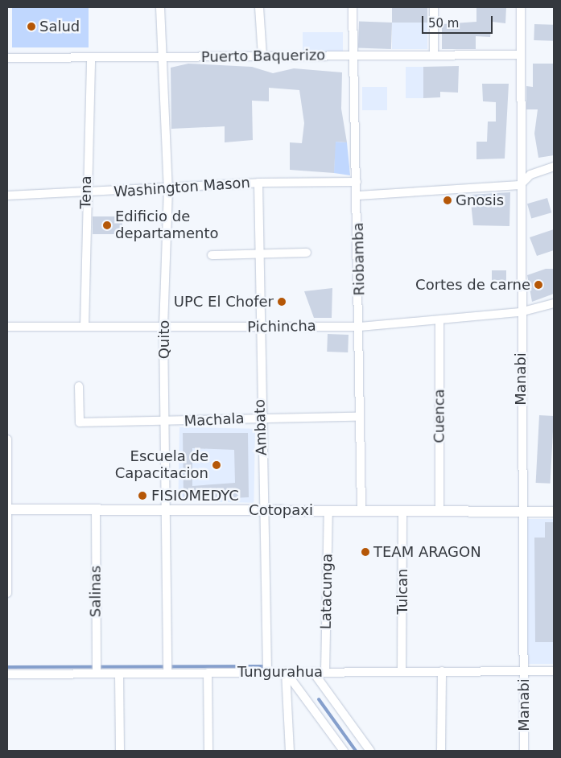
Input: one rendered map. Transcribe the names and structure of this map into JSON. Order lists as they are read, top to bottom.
{
  "streets": {
    "street": [
      "Puerto Baquerizo",
      "Washington Mason",
      "Tena",
      "Riobamba",
      "Pichincha",
      "Quito",
      "Manabi",
      "Cuenca",
      "Machala",
      "Ambato",
      "Cotopaxi",
      "Salinas",
      "Latacunga",
      "Tulcan",
      "Tungurahua"
    ]
  },
  "crossings": [
    ["Puerto Baquerizo", "Tena"],
    ["Puerto Baquerizo", "Riobamba"],
    ["Puerto Baquerizo", "Quito"],
    ["Puerto Baquerizo", "Manabi"],
    ["Washington Mason", "Tena"],
    ["Washington Mason", "Riobamba"],
    ["Washington Mason", "Quito"],
    ["Washington Mason", "Ambato"],
    ["Tena", "Pichincha"],
    ["Riobamba", "Pichincha"],
    ["Riobamba", "Machala"],
    ["Riobamba", "Cotopaxi"],
    ["Pichincha", "Quito"],
    ["Pichincha", "Manabi"],
    ["Pichincha", "Cuenca"],
    ["Pichincha", "Ambato"],
    ["Quito", "Machala"],
    ["Quito", "Cotopaxi"],
    ["Quito", "Tungurahua"],
    ["Manabi", "Cotopaxi"],
    ["Manabi", "Tungurahua"],
    ["Cuenca", "Cotopaxi"],
    ["Machala", "Ambato"],
    ["Ambato", "Cotopaxi"],
    ["Ambato", "Tungurahua"],
    ["Cotopaxi", "Salinas"],
    ["Cotopaxi", "Latacunga"],
    ["Cotopaxi", "Tulcan"],
    ["Salinas", "Tungurahua"],
    ["Latacunga", "Tungurahua"],
    ["Tulcan", "Tungurahua"]
  ],
  "places": [
    "Salud",
    "Gnosis",
    "Edificio de departamento",
    "Cortes de carne",
    "UPC El Chofer",
    "Escuela de Capacitacion",
    "FISIOMEDYC",
    "TEAM ARAGON"
  ],
  "scale_bar": "50 m"
}
